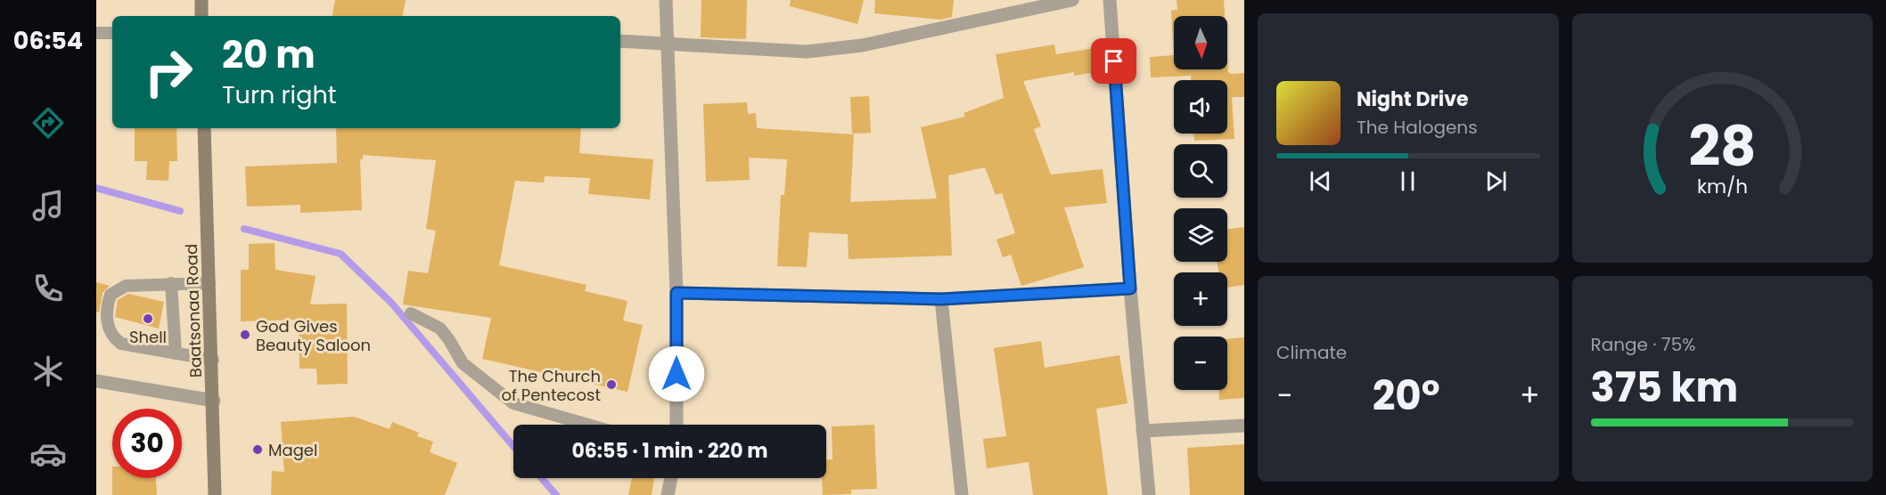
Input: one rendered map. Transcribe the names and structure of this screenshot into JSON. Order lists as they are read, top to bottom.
{
  "streets": {
    "street": ["Baatsonaa Road"]
  },
  "places": [
    "Shell",
    "God Gives Beauty Saloon",
    "The Church of Pentecost",
    "Magel"
  ],
  "north": "bottom",
  "page": {
    "tabs": "06:54",
    "map_buttons": ["+", "−"],
    "turn": ["20 m", "Turn right"],
    "song": ["Night Drive", "The Halogens"],
    "tile": [
      "Climate",
      ["Range · 75%", "375 km"]
    ],
    "heat": ["−", "20°", "+"],
    "limit": "30",
    "trip": "06:55 · 1 min · 220 m",
    "gauge": ["28", "km/h"]
  }
}
